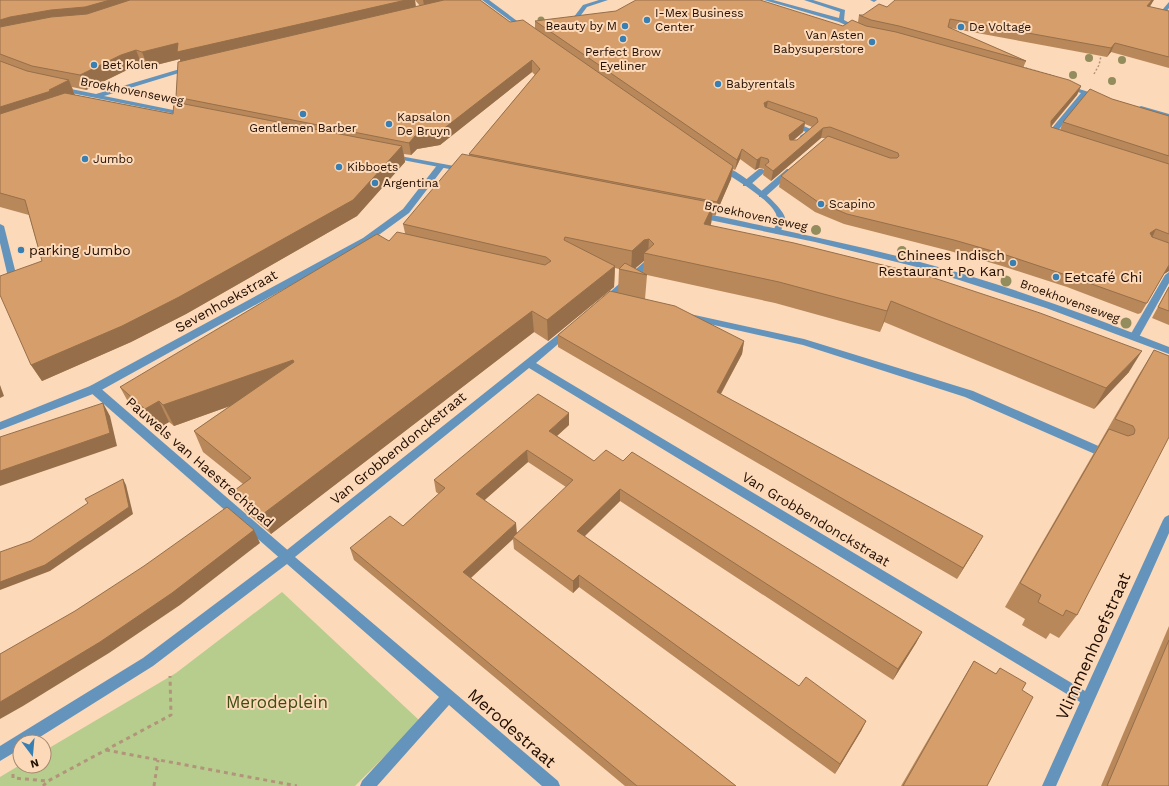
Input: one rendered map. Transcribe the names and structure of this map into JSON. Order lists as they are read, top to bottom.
{
  "streets": {
    "street": [
      "Broekhovenseweg",
      "Sevenhoekstraat",
      "Van Grobbendonckstraat",
      "Pauwels van Haestrechtpad",
      "Vlimmenhoefstraat",
      "Merodestraat"
    ]
  },
  "crossings": [
    ["Sevenhoekstraat", "Pauwels van Haestrechtpad"],
    ["Van Grobbendonckstraat", "Pauwels van Haestrechtpad"],
    ["Van Grobbendonckstraat", "Vlimmenhoefstraat"]
  ],
  "parks": ["Merodeplein"],
  "places": [
    "I-Mex Business Center",
    "Beauty by M",
    "De Voltage",
    "Perfect Brow Eyeliner",
    "Van Asten Babysuperstore",
    "Bet Kolen",
    "Babyrentals",
    "Gentlemen Barber",
    "Kapsalon De Bruyn",
    "Jumbo",
    "Kibboets",
    "Argentina",
    "Scapino",
    "parking Jumbo",
    "Chinees Indisch Restaurant Po Kan",
    "Eetcafé Chi"
  ],
  "north": "bottom"
}
